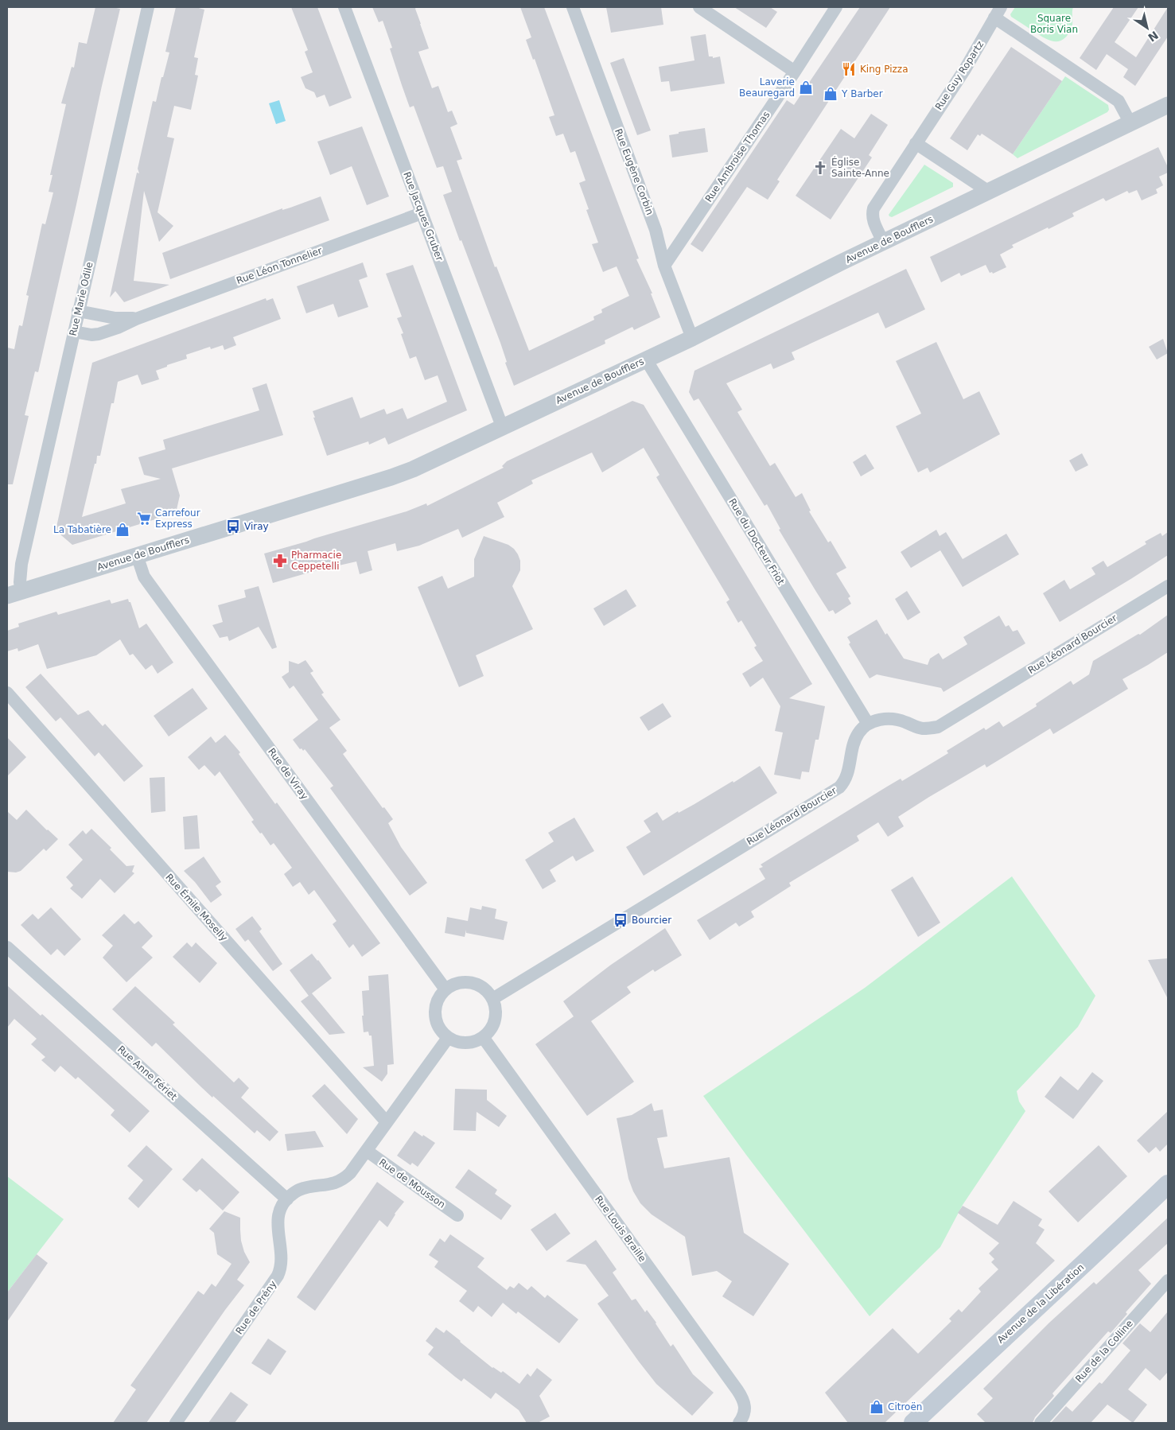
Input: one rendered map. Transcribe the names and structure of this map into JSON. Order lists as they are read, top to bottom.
{
  "streets": {
    "main road": ["Avenue de la Libération"],
    "street": [
      "Rue Guy Ropartz",
      "Rue Ambroise Thomas",
      "Rue Eugène Corbin",
      "Rue Jacques Gruber",
      "Avenue de Boufflers",
      "Rue Léon Tonnelier",
      "Rue Marie Odile",
      "Rue du Docteur Friot",
      "Rue Léonard Bourcier",
      "Rue de Viray",
      "Rue Émile Moselly",
      "Rue Anne Fériet",
      "Rue de Mousson",
      "Rue Louis Braille",
      "Rue de Prény",
      "Rue de la Colline"
    ]
  },
  "crossings": [
    ["Rue Guy Ropartz", "Avenue de Boufflers"],
    ["Rue Ambroise Thomas", "Rue Eugène Corbin"],
    ["Rue Eugène Corbin", "Avenue de Boufflers"],
    ["Rue Jacques Gruber", "Avenue de Boufflers"],
    ["Rue Jacques Gruber", "Rue Léon Tonnelier"],
    ["Avenue de Boufflers", "Rue Marie Odile"],
    ["Avenue de Boufflers", "Rue du Docteur Friot"],
    ["Avenue de Boufflers", "Rue de Viray"],
    ["Rue Léon Tonnelier", "Rue Marie Odile"],
    ["Rue du Docteur Friot", "Rue Léonard Bourcier"],
    ["Rue Léonard Bourcier", "Rue de Viray"],
    ["Rue Léonard Bourcier", "Rue Louis Braille"],
    ["Rue de Viray", "Rue Louis Braille"],
    ["Rue Anne Fériet", "Rue de Prény"]
  ],
  "parks": ["Square Boris Vian"],
  "places": {
    "restaurant": ["King Pizza"],
    "shop": [
      "Laverie Beauregard",
      "Y Barber",
      "La Tabatière",
      "Citroën"
    ],
    "church": ["Église Sainte-Anne"],
    "supermarket": ["Carrefour Express"],
    "bus stop": ["Viray", "Bourcier"],
    "pharmacy": ["Pharmacie Ceppetelli"]
  },
  "north": "bottom right"
}
